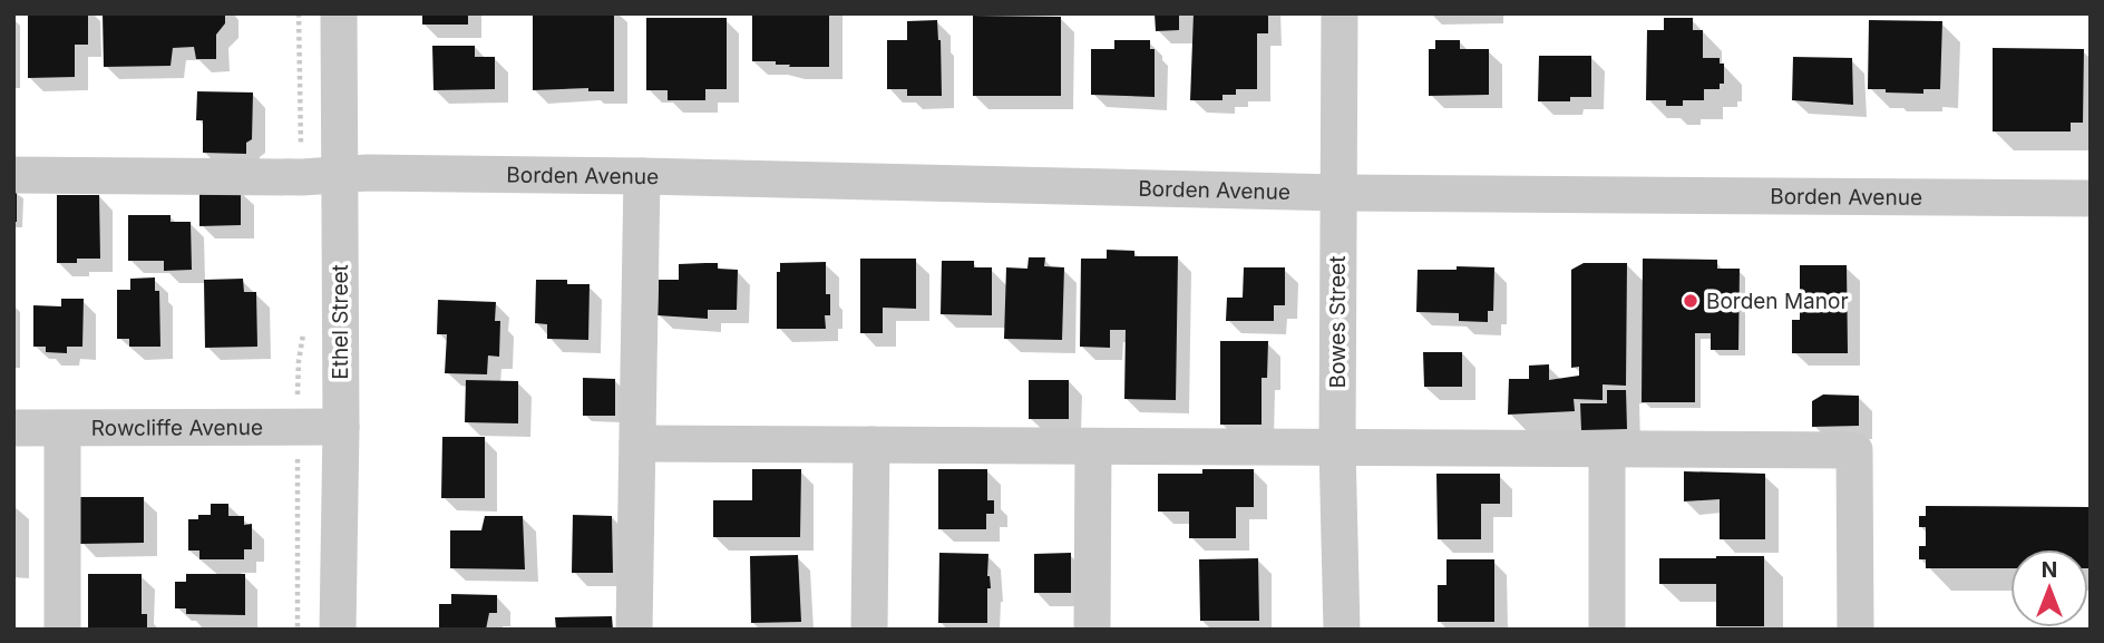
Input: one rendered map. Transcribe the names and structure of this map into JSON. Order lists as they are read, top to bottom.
{
  "streets": {
    "street": [
      "Borden Avenue",
      "Ethel Street",
      "Bowes Street",
      "Rowcliffe Avenue"
    ]
  },
  "crossings": [
    ["Borden Avenue", "Ethel Street"],
    ["Borden Avenue", "Bowes Street"],
    ["Ethel Street", "Rowcliffe Avenue"]
  ],
  "places": ["Borden Manor"],
  "north": "top"
}
